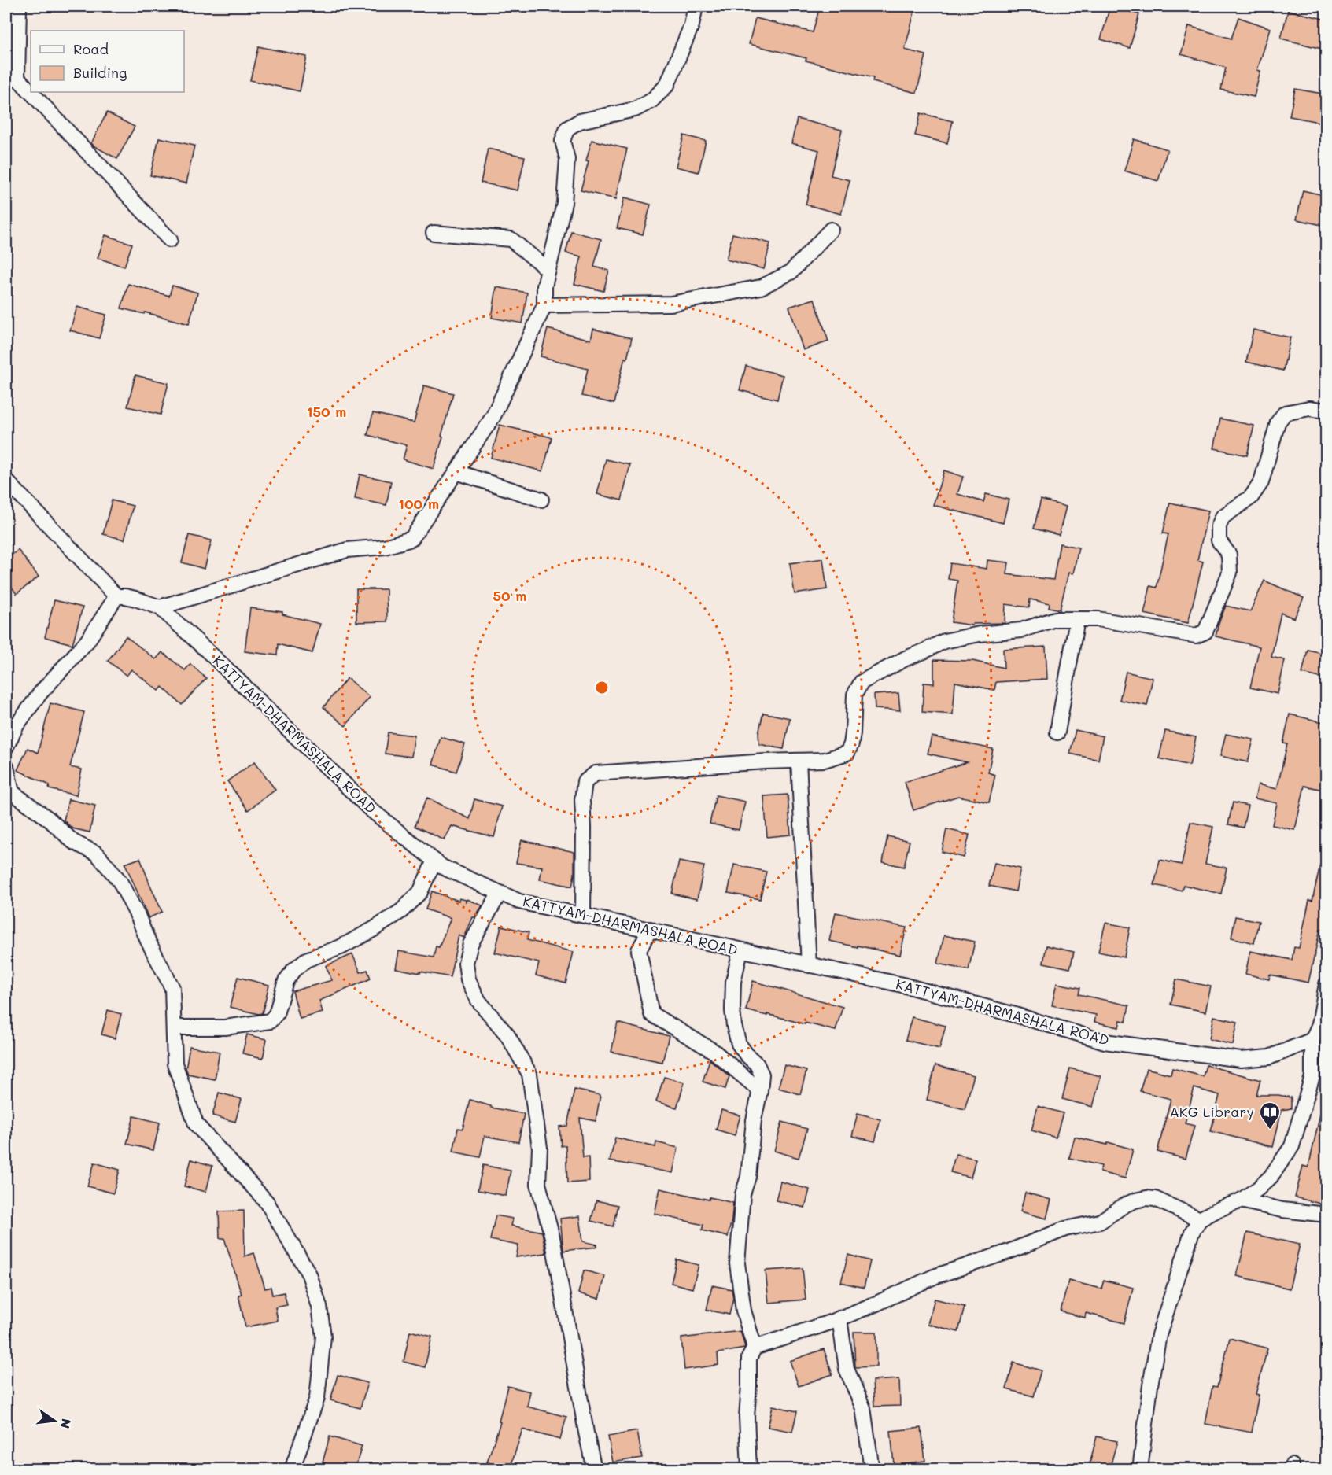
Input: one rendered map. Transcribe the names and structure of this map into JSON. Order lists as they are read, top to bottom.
{
  "streets": {
    "street": ["KATTYAM-DHARMASHALA ROAD"]
  },
  "places": {
    "library": ["AKG Library"]
  },
  "legend": ["Road", "Building"],
  "north": "right",
  "rings": ["150 m", "100 m", "50 m"]
}
